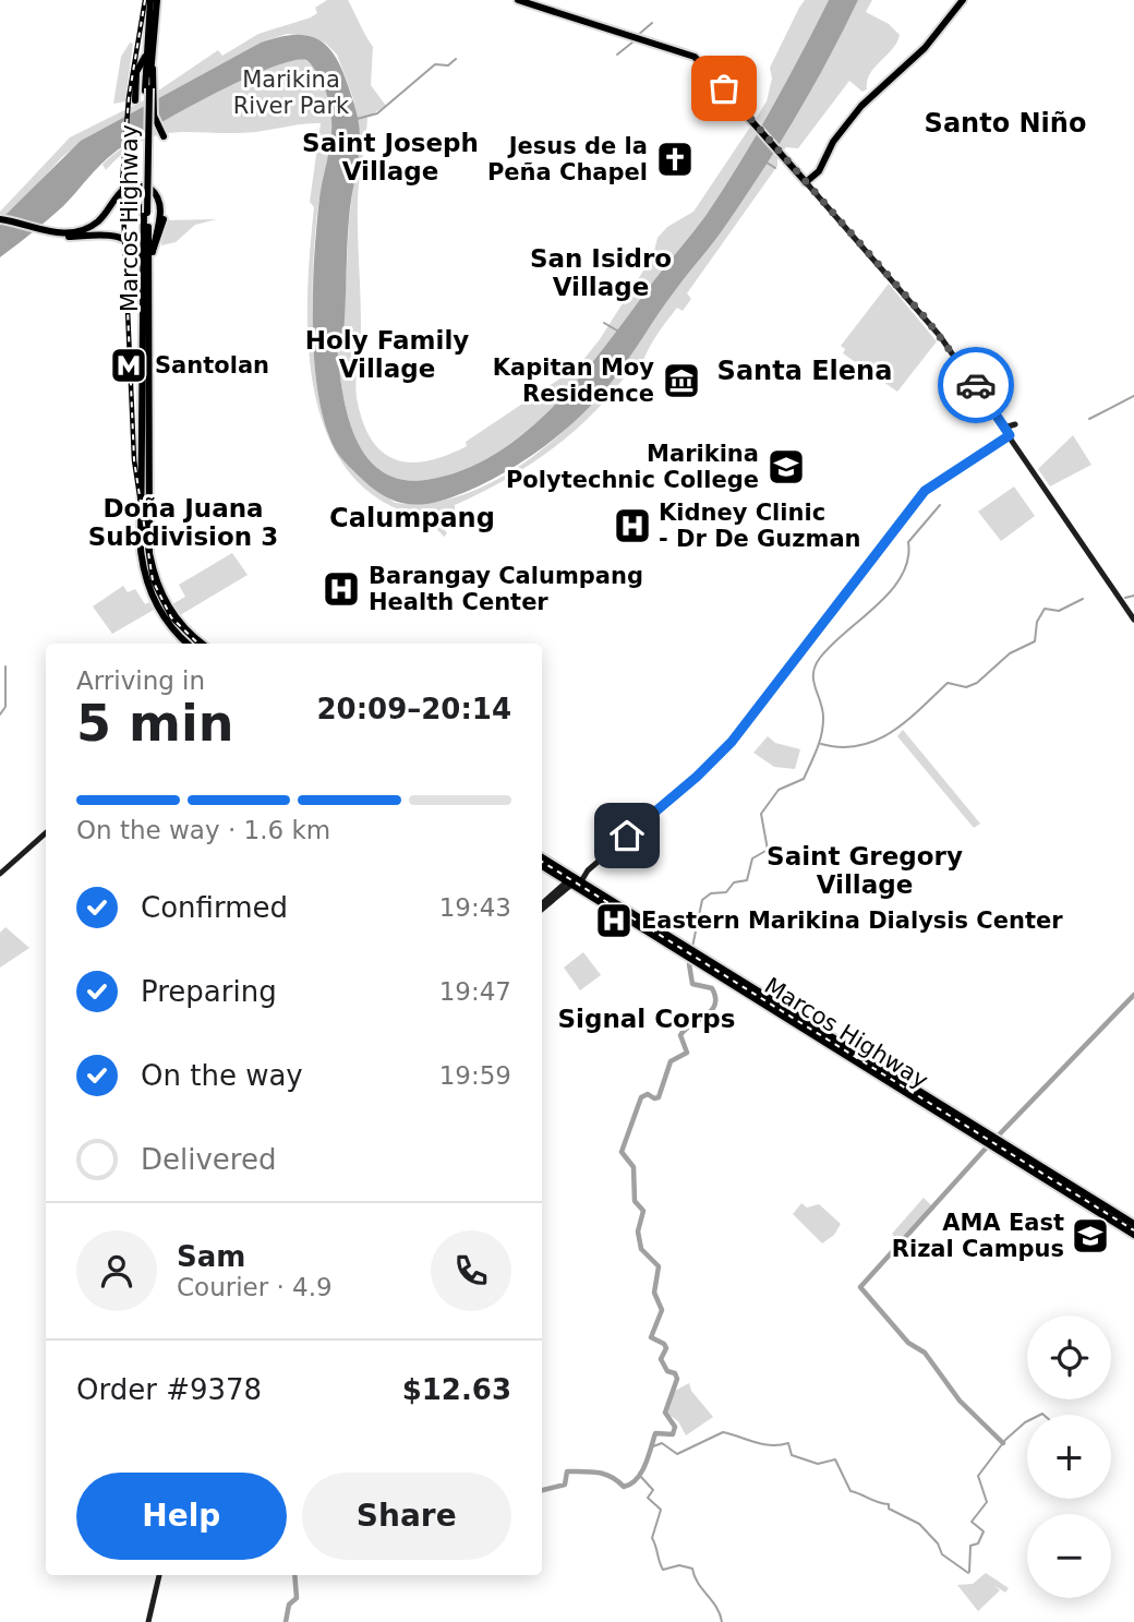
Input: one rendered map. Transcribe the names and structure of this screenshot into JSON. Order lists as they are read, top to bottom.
{
  "streets": {
    "main road": ["Marcos Highway"]
  },
  "districts": [
    "Santo Niño",
    "Saint Joseph Village",
    "San Isidro Village",
    "Holy Family Village",
    "Santa Elena",
    "Doña Juana Subdivision 3",
    "Calumpang",
    "Saint Gregory Village",
    "Signal Corps"
  ],
  "parks": ["Marikina River Park"],
  "places": {
    "church": ["Jesus de la Peña Chapel"],
    "metro station": ["Santolan"],
    "museum": ["Kapitan Moy Residence"],
    "school or university": ["Marikina Polytechnic College", "AMA East Rizal Campus"],
    "hospital": ["Kidney Clinic - Dr De Guzman", "Barangay Calumpang Health Center", "Eastern Marikina Dialysis Center"]
  },
  "page": {
    "heading": ["5 min", "Arriving in", "20:09–20:14"],
    "panel": [
      "Sam",
      "Courier · 4.9",
      "Order #9378",
      "$12.63"
    ],
    "bar": "On the way · 1.6 km",
    "list": [
      ["Confirmed", "19:43"],
      ["Preparing", "19:47"],
      ["On the way", "19:59"],
      "Delivered"
    ],
    "map_buttons": ["+", "−"],
    "buttons": ["Help", "Share"]
  }
}
